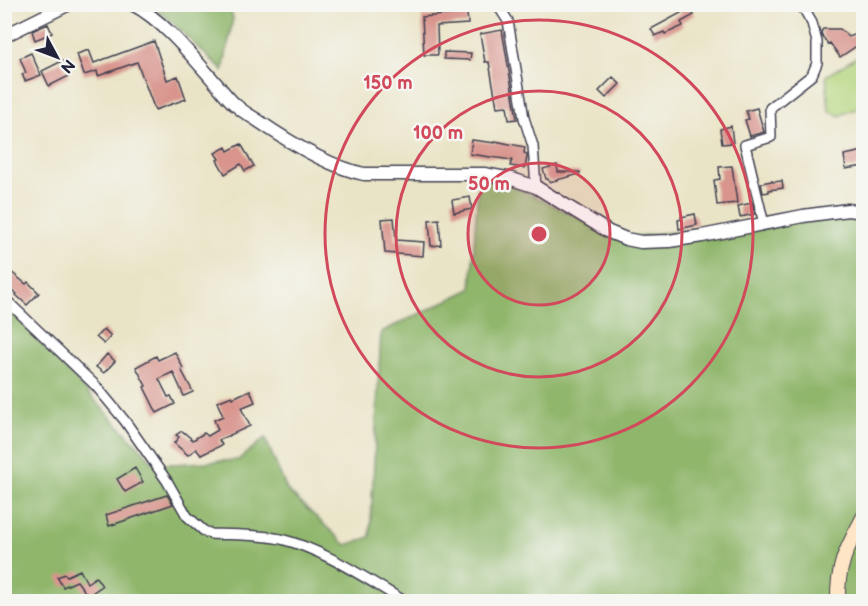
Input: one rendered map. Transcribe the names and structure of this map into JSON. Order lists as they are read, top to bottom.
{
  "north": "bottom right",
  "rings": ["150 m", "100 m", "50 m"]
}
